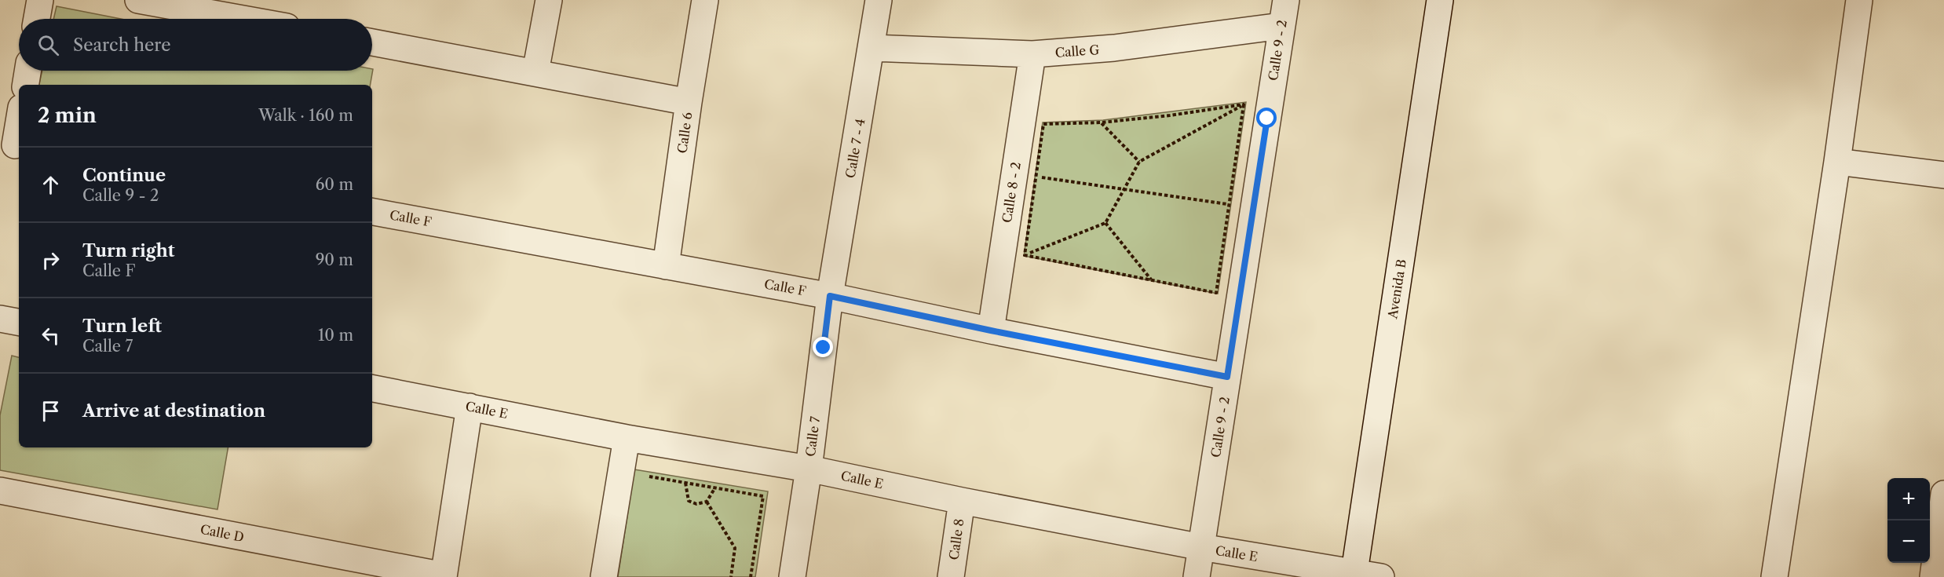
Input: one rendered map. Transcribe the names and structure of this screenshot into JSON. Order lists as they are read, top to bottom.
{
  "streets": {
    "street": [
      "Calle 9 - 2",
      "Calle G",
      "Calle 6",
      "Calle 7 - 4",
      "Calle 8 - 2",
      "Calle F",
      "Avenida B",
      "Calle E",
      "Calle 7",
      "Calle D",
      "Calle 8"
    ]
  },
  "crossings": [
    ["Calle 9 - 2", "Calle G"],
    ["Calle 9 - 2", "Calle F"],
    ["Calle 9 - 2", "Calle E"],
    ["Calle G", "Calle 7 - 4"],
    ["Calle G", "Calle 8 - 2"],
    ["Calle 6", "Calle F"],
    ["Calle 7 - 4", "Calle F"],
    ["Calle 7 - 4", "Calle 7"],
    ["Calle 8 - 2", "Calle F"],
    ["Calle F", "Calle 7"],
    ["Avenida B", "Calle E"],
    ["Calle E", "Calle 7"],
    ["Calle E", "Calle 8"]
  ],
  "page": {
    "search": "Search here",
    "heading": ["2 min", "Walk · 160 m"],
    "list": [
      ["Continue", "Calle 9 - 2", "60 m"],
      ["Turn right", "Calle F", "90 m"],
      ["Turn left", "Calle 7", "10 m"],
      "Arrive at destination"
    ],
    "map_buttons": ["+", "−"]
  }
}
